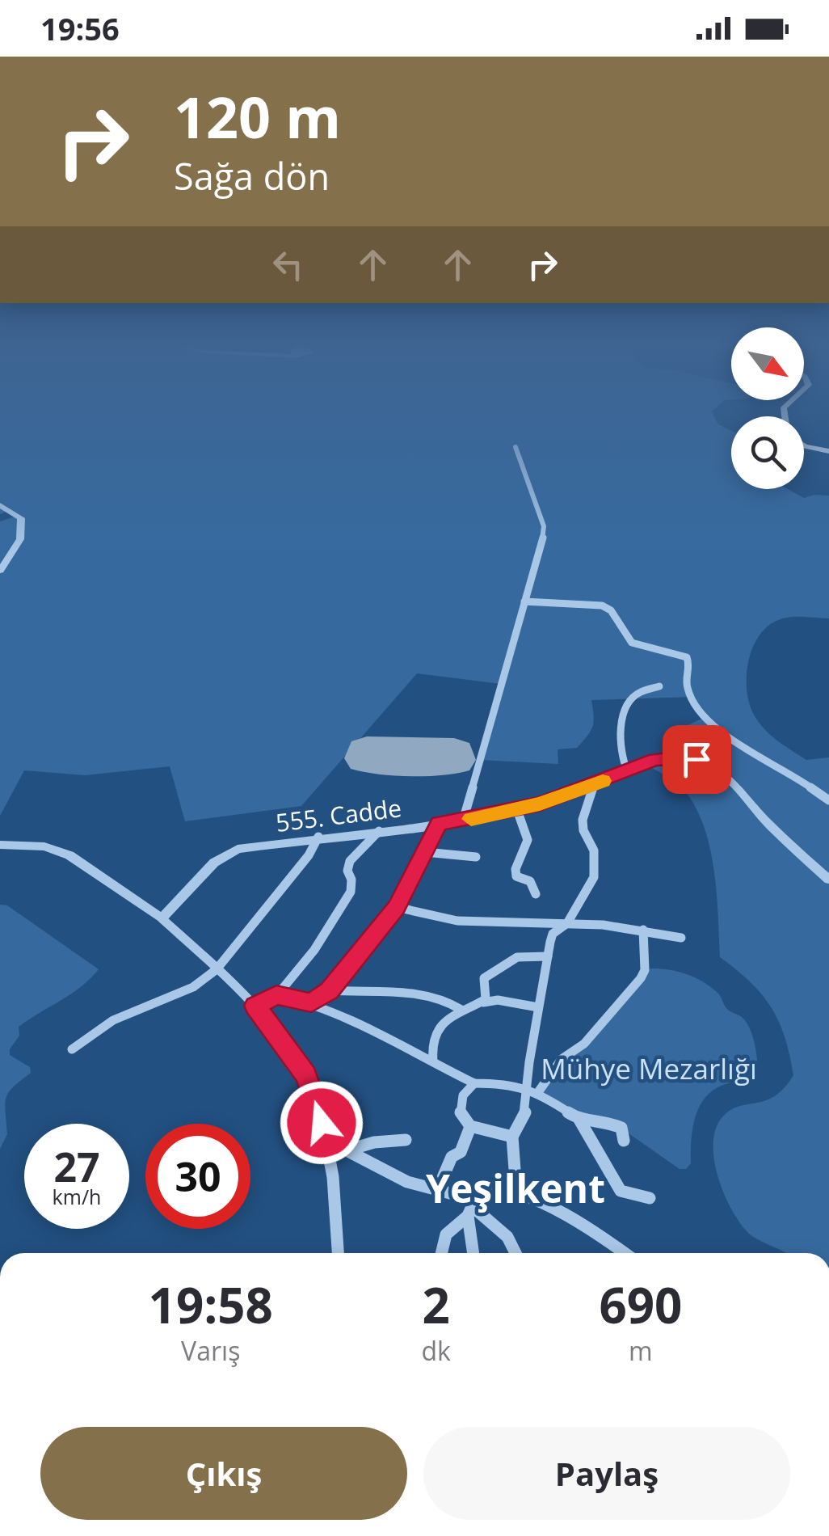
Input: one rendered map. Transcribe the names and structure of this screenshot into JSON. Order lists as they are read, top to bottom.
{
  "streets": {
    "street": ["555. Cadde"]
  },
  "districts": ["Yeşilkent"],
  "parks": ["Mühye Mezarlığı"],
  "north": "bottom right",
  "page": {
    "status": "19:56",
    "turn": ["120 m", "Sağa dön"],
    "speed": "27 km/h",
    "limit": "30",
    "eta": [
      "19:58",
      "Varış",
      "2",
      "dk",
      "690",
      "m"
    ],
    "buttons": ["Çıkış", "Paylaş"]
  }
}
